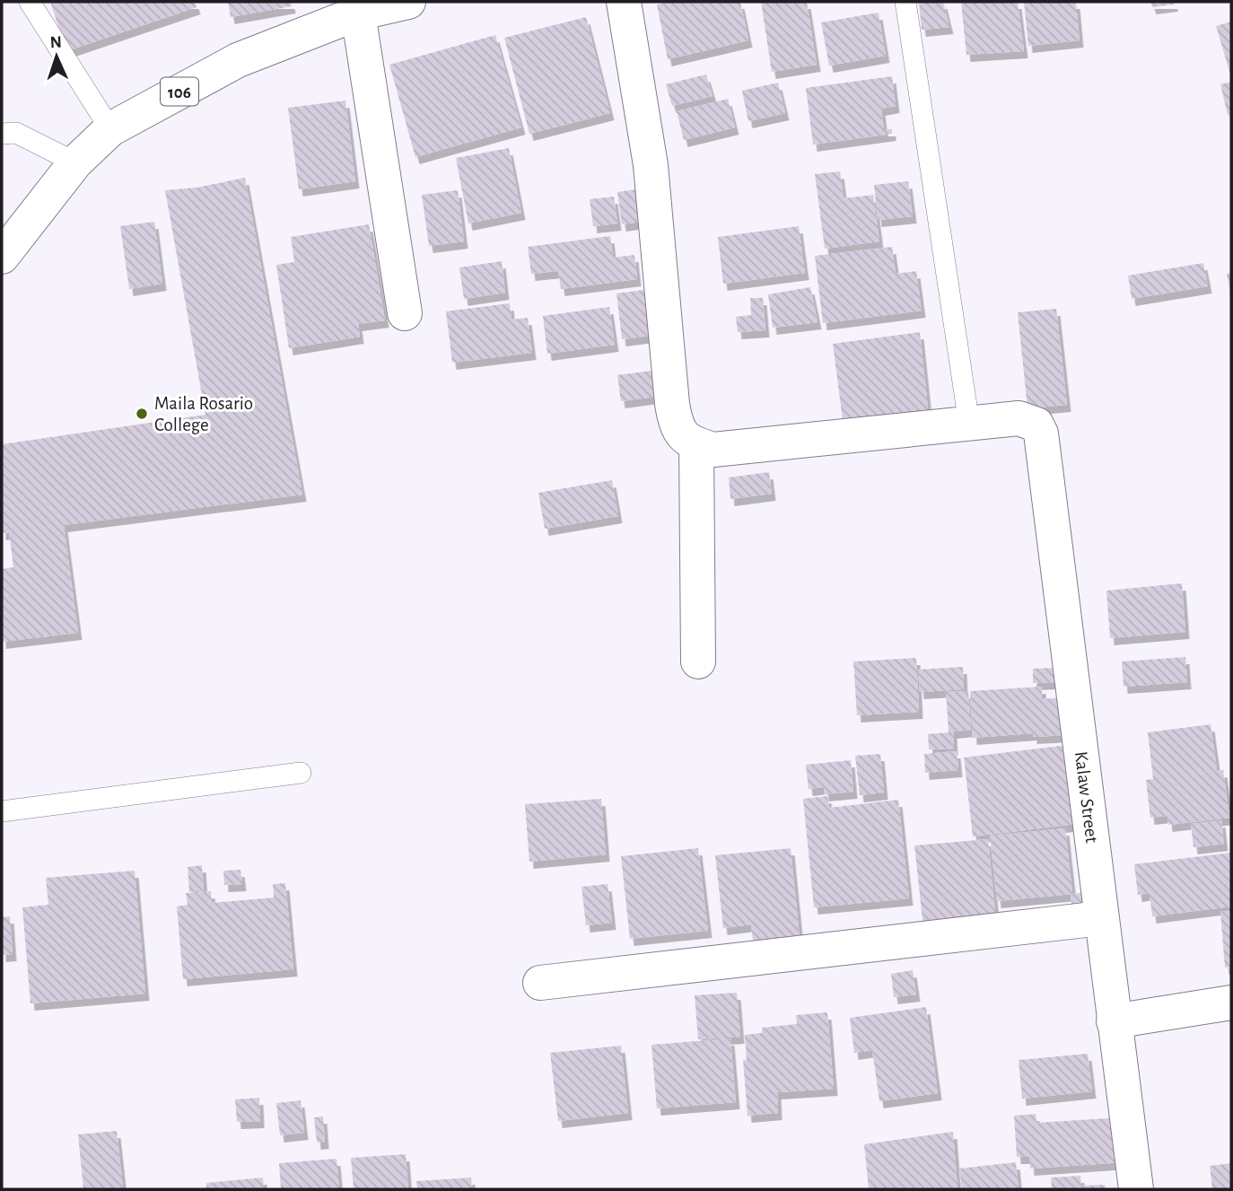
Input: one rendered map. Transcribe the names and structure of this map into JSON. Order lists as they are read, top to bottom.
{
  "streets": {
    "main road": ["106", "Kalaw Street"]
  },
  "places": ["Maila Rosario College"],
  "north": "top"
}
